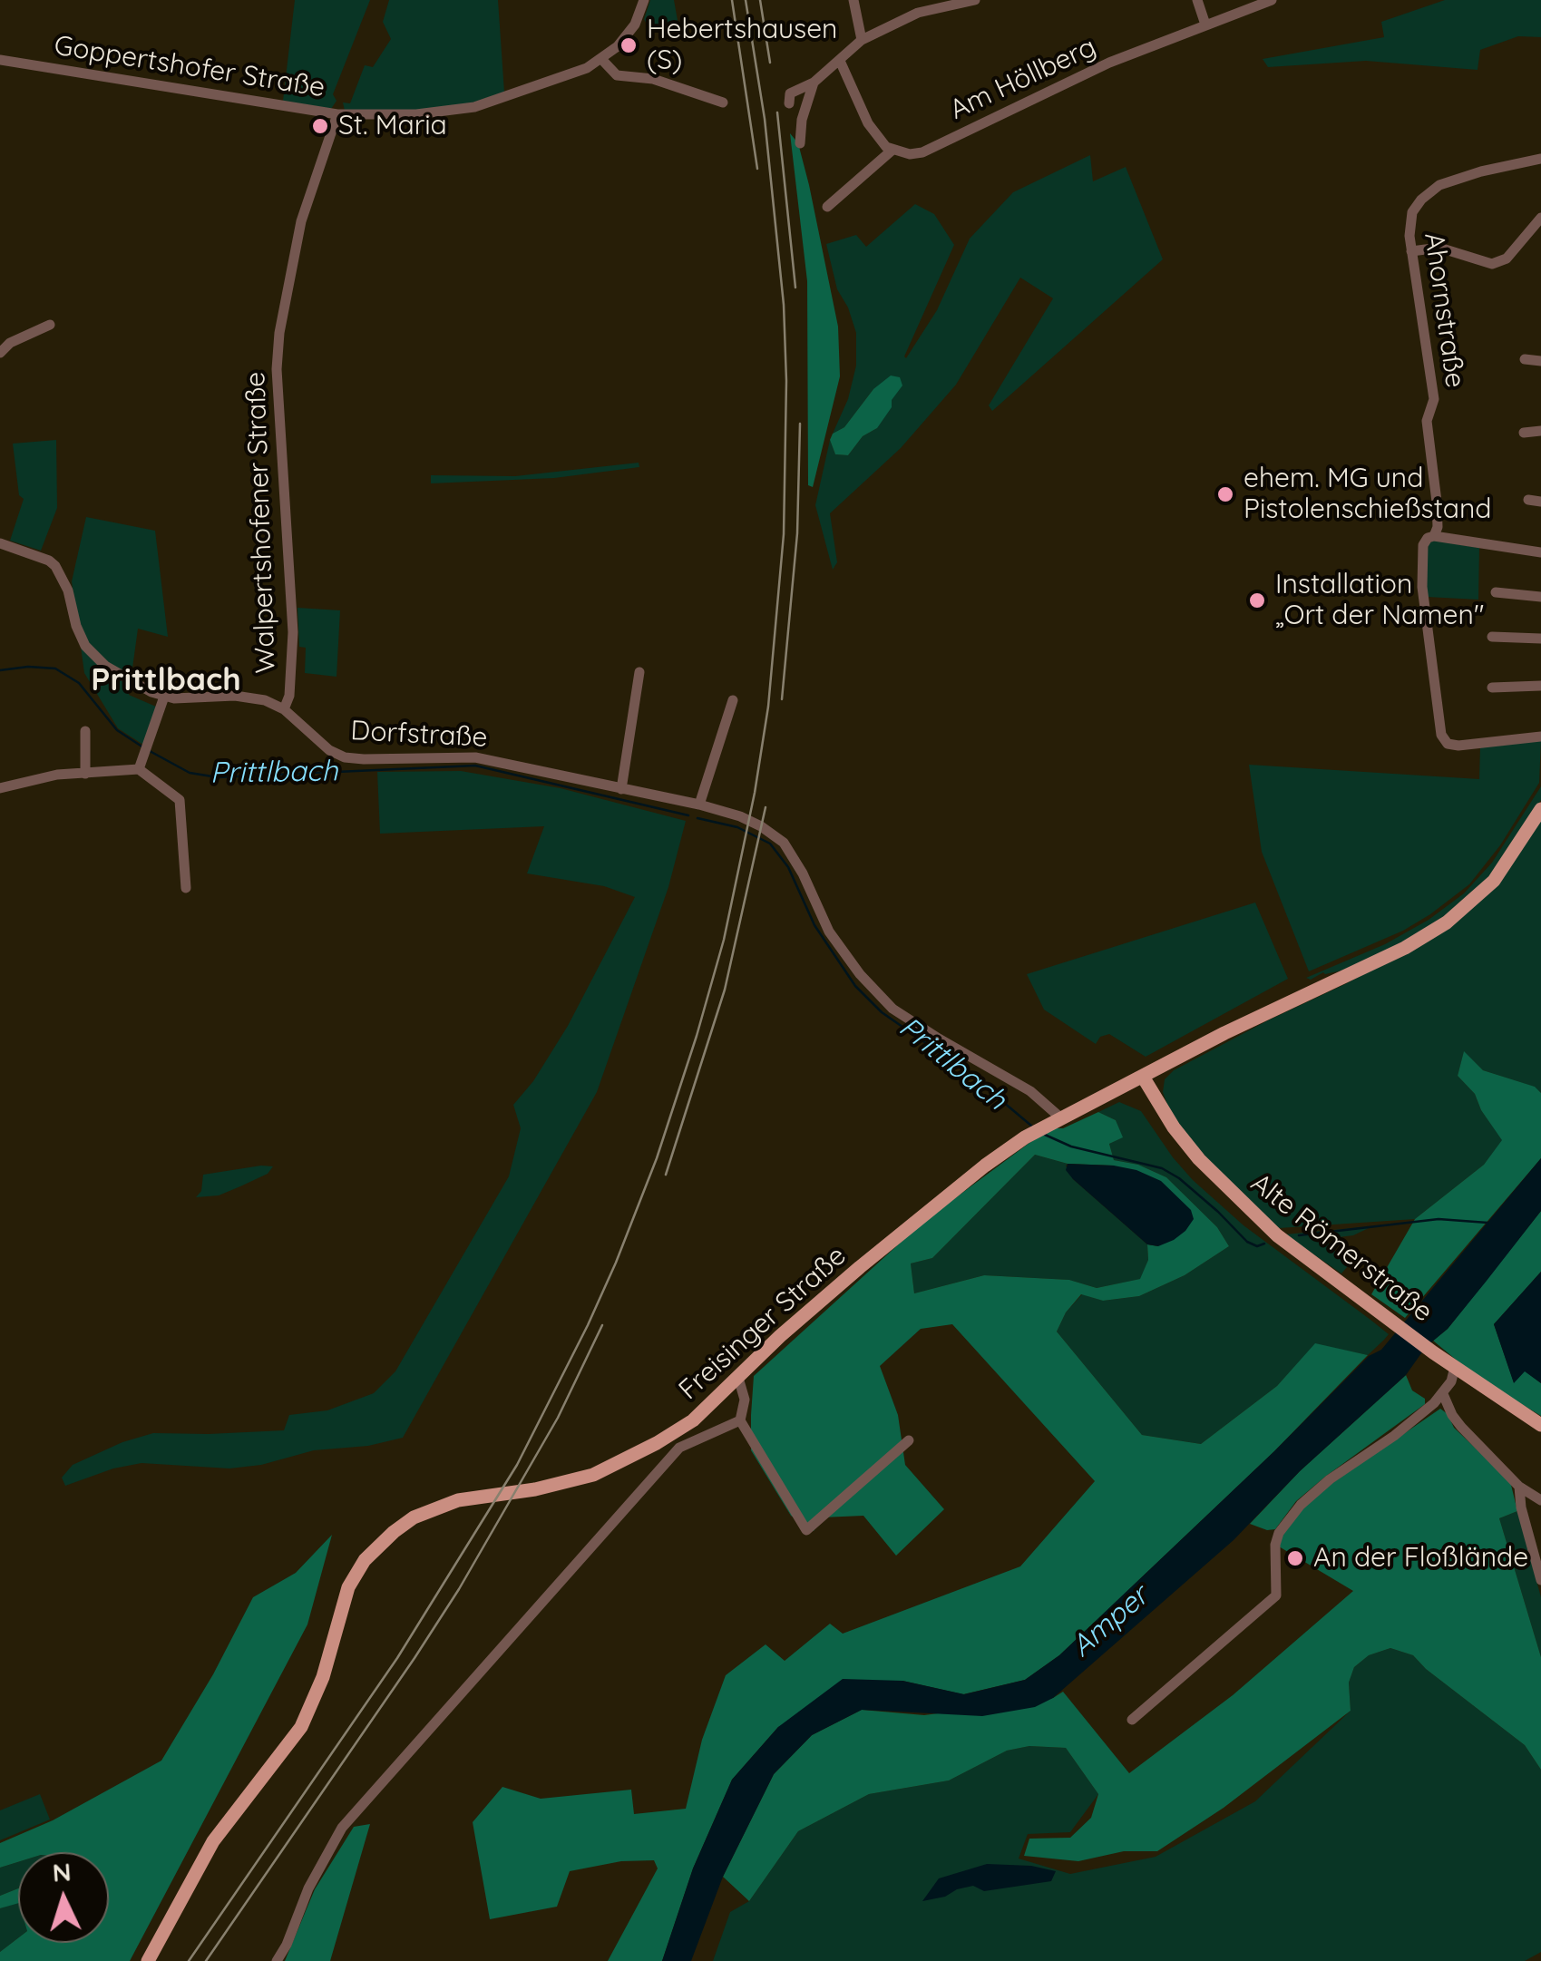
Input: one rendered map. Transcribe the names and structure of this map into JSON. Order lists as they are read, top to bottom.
{
  "streets": {
    "main road": ["Alte Römerstraße", "Freisinger Straße"],
    "street": [
      "Goppertshofer Straße",
      "Am Höllberg",
      "Ahornstraße",
      "Walpertshofener Straße",
      "Dorfstraße"
    ]
  },
  "crossings": [
    ["Goppertshofer Straße", "Walpertshofener Straße"],
    ["Walpertshofener Straße", "Dorfstraße"],
    ["Dorfstraße", "Freisinger Straße"],
    ["Alte Römerstraße", "Freisinger Straße"]
  ],
  "districts": ["Prittlbach"],
  "water": ["Prittlbach", "Amper"],
  "places": [
    "Hebertshausen (S)",
    "St. Maria",
    "ehem. MG und Pistolenschießstand",
    "Installation „Ort der Namen''",
    "An der Floßlände"
  ],
  "north": "top"
}
